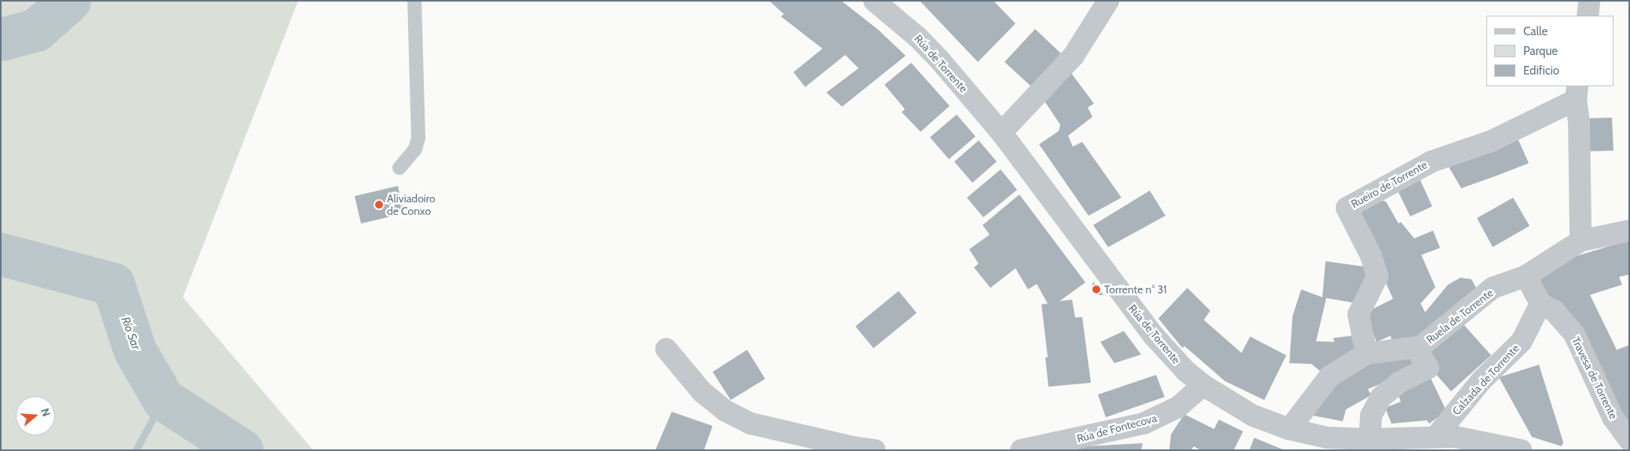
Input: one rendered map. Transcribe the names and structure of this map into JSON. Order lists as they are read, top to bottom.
{
  "streets": {
    "street": [
      "Rúa de Torrente",
      "Rueiro de Torrente",
      "Ruela de Torrente",
      "Travesa de Torrente",
      "Calzada de Torrente",
      "Rúa de Fontecova"
    ]
  },
  "crossings": [
    ["Rúa de Torrente", "Ruela de Torrente"],
    ["Rúa de Torrente", "Calzada de Torrente"],
    ["Rúa de Torrente", "Rúa de Fontecova"],
    ["Rueiro de Torrente", "Ruela de Torrente"],
    ["Travesa de Torrente", "Calzada de Torrente"]
  ],
  "water": ["Río Sar"],
  "places": ["Aliviadoiro de Conxo", "Torrente n° 31"],
  "legend": ["Calle", "Parque", "Edificio"],
  "north": "right"
}
